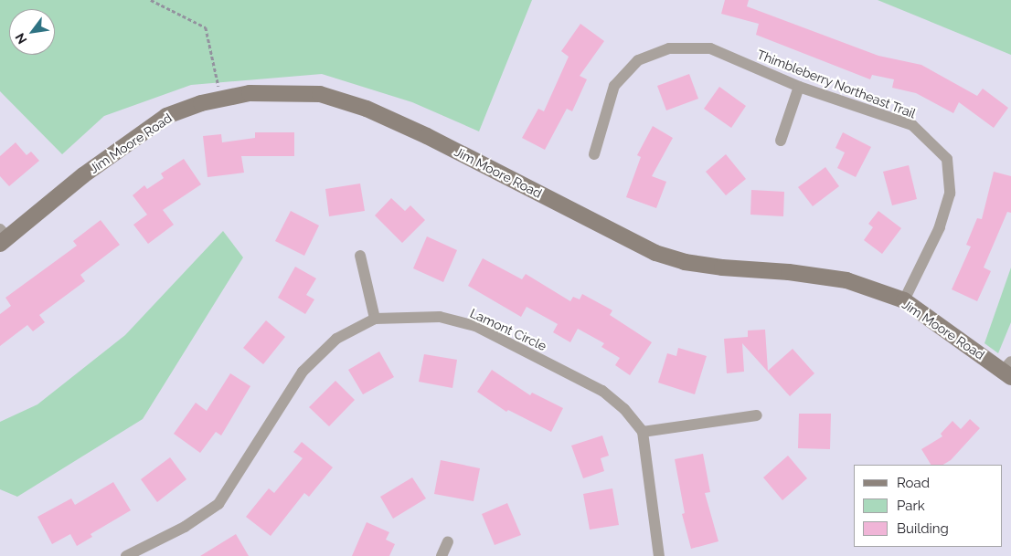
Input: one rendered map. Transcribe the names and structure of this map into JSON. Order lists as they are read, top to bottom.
{
  "streets": {
    "street": ["Thimbleberry Northeast Trail", "Jim Moore Road", "Lamont Circle"]
  },
  "crossings": [
    ["Thimbleberry Northeast Trail", "Jim Moore Road"]
  ],
  "legend": ["Road", "Park", "Building"],
  "north": "bottom left"
}
